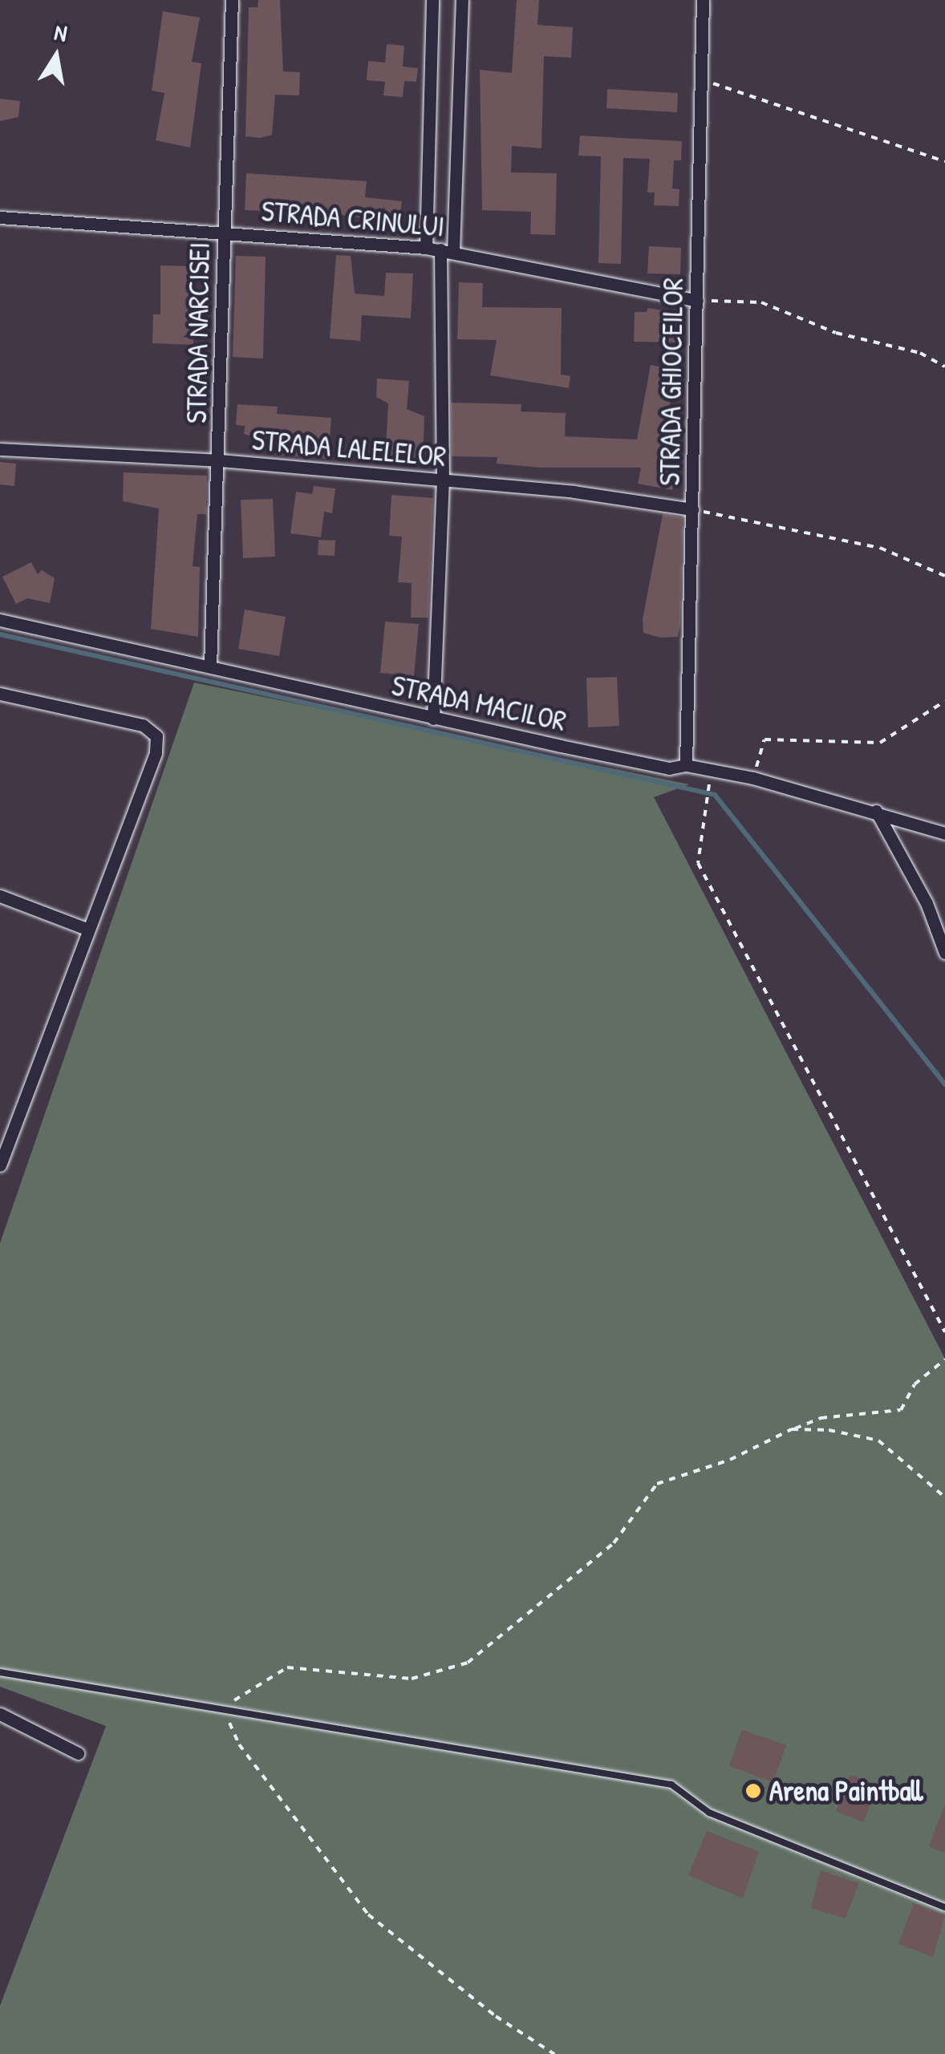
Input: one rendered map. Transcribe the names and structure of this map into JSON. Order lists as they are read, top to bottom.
{
  "streets": {
    "street": [
      "STRADA CRINULUI",
      "STRADA NARCISEI",
      "STRADA GHIOCEILOR",
      "STRADA LALELELOR",
      "STRADA MACILOR"
    ]
  },
  "crossings": [
    ["STRADA CRINULUI", "STRADA NARCISEI"],
    ["STRADA CRINULUI", "STRADA GHIOCEILOR"],
    ["STRADA NARCISEI", "STRADA LALELELOR"],
    ["STRADA NARCISEI", "STRADA MACILOR"],
    ["STRADA GHIOCEILOR", "STRADA LALELELOR"],
    ["STRADA GHIOCEILOR", "STRADA MACILOR"]
  ],
  "places": ["Arena Paintball"],
  "north": "top"
}
